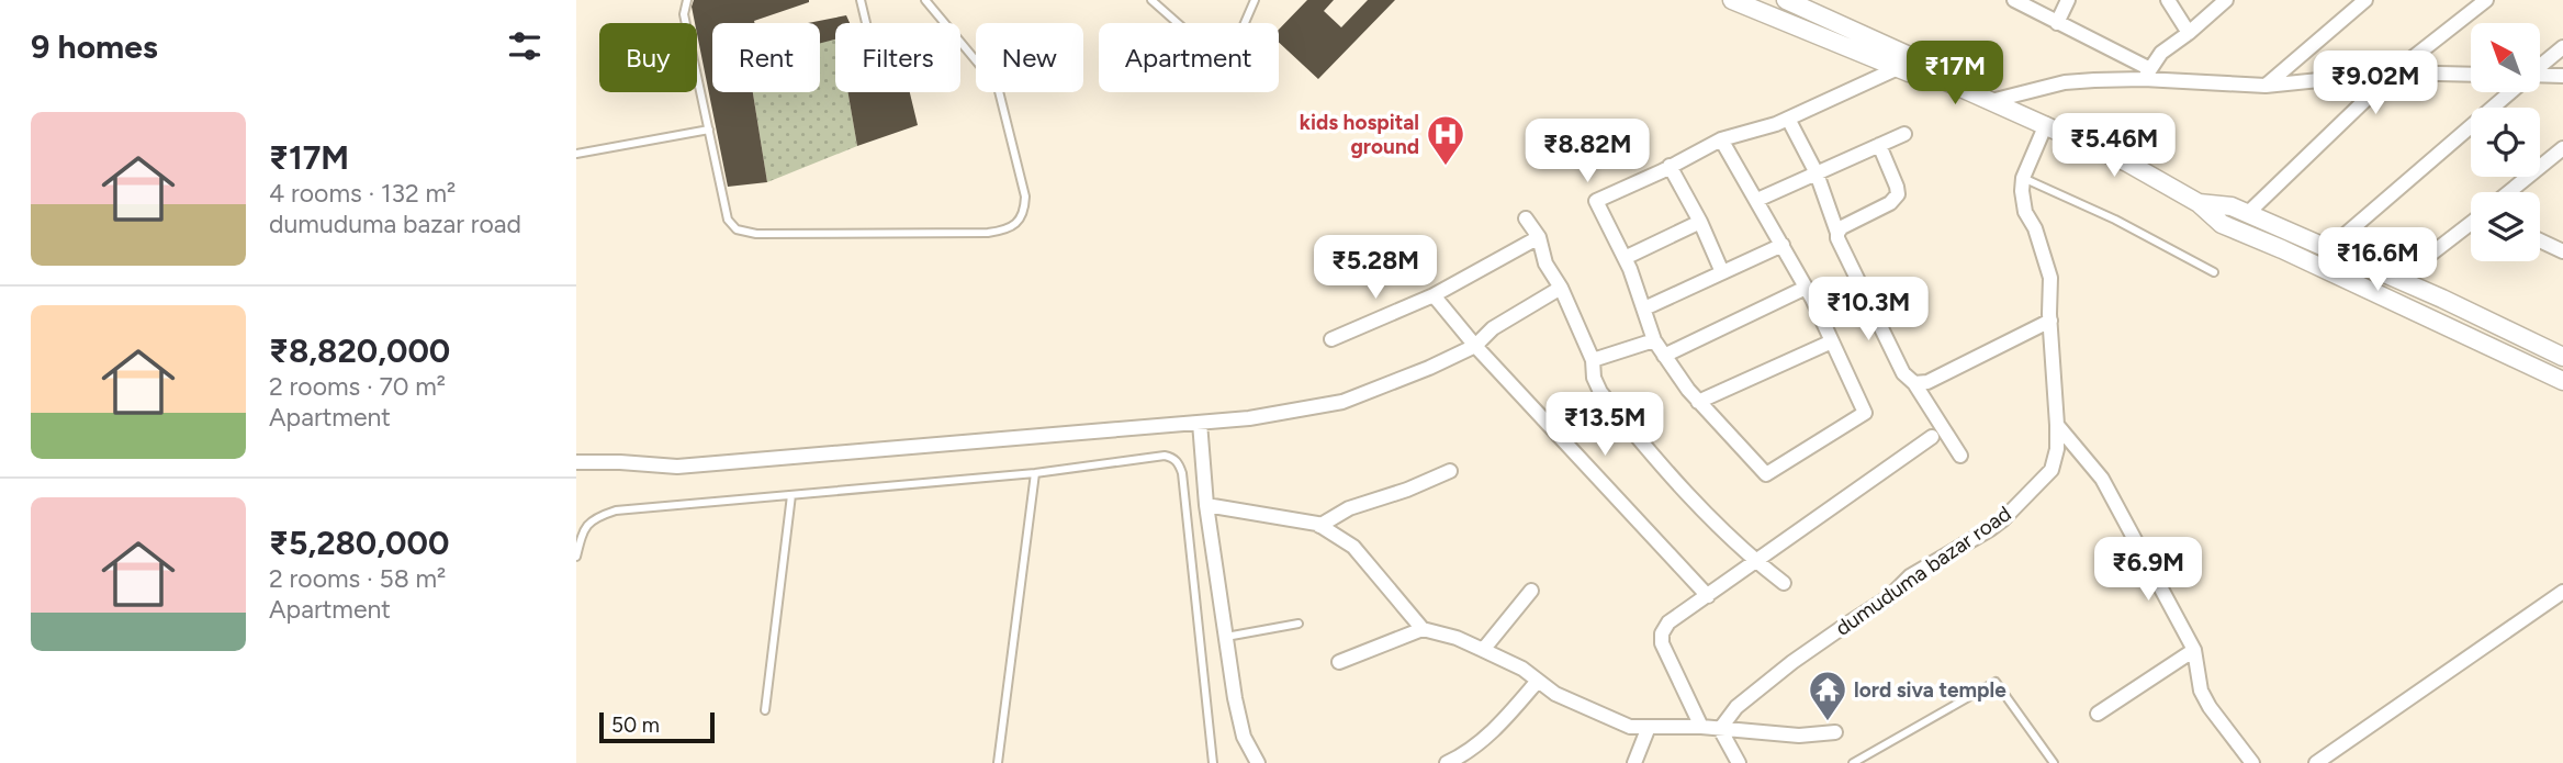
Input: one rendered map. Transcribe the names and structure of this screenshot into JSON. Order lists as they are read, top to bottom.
{
  "streets": {
    "street": ["dumuduma bazar road"]
  },
  "places": {
    "hospital": ["kids hospital ground"],
    "temple": ["lord siva temple"]
  },
  "scale_bar": "50 m",
  "north": "top left",
  "page": {
    "heading": "9 homes",
    "chip": [
      "Buy",
      "Rent",
      "Filters",
      "New",
      "Apartment"
    ],
    "price": [
      "₹17M",
      "₹9.02M",
      "₹5.46M",
      "₹8.82M",
      "₹16.6M",
      "₹5.28M",
      "₹10.3M",
      "₹13.5M",
      "₹6.9M"
    ],
    "list": [
      {
        "name": "₹17M",
        "note": "4 rooms · 132 m² · dumuduma bazar road"
      },
      {
        "name": "₹8,820,000",
        "note": "2 rooms · 70 m² · Apartment"
      },
      {
        "name": "₹5,280,000",
        "note": "2 rooms · 58 m² · Apartment"
      }
    ],
    "scale": "50 m"
  }
}
